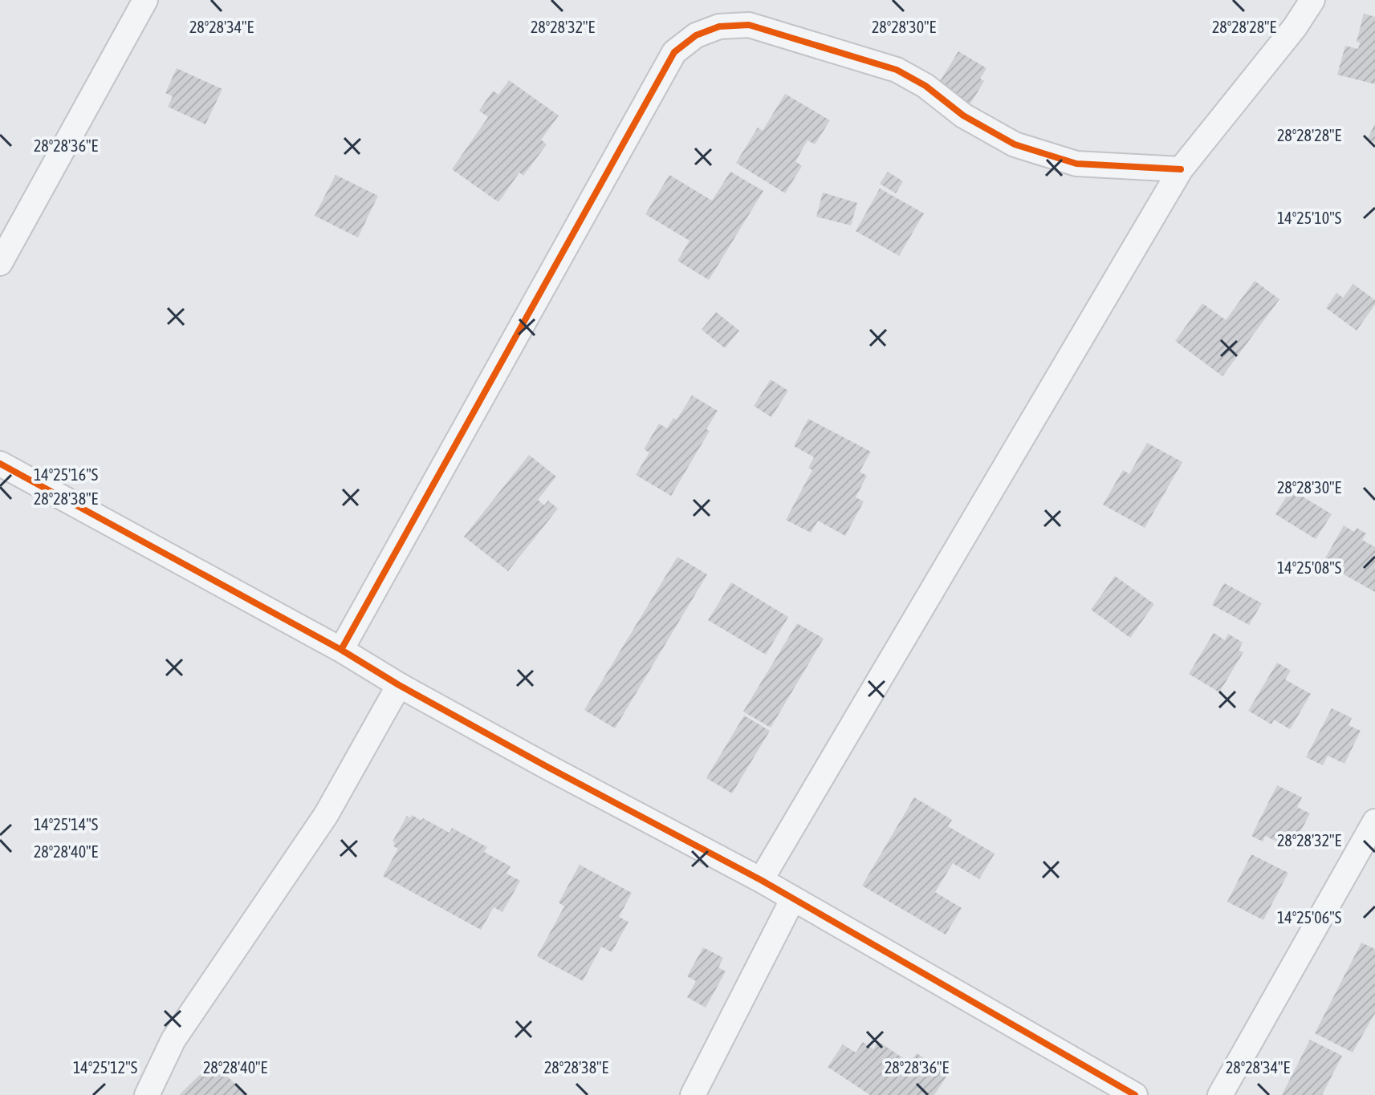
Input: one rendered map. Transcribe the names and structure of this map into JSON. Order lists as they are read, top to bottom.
{
  "coordinates": [
    "28°28'34\"E",
    "28°28'32\"E",
    "28°28'30\"E",
    "28°28'28\"E",
    "28°28'36\"E",
    "14°25'10\"S",
    "14°25'16\"S",
    "28°28'38\"E",
    "14°25'08\"S",
    "14°25'14\"S",
    "28°28'40\"E",
    "14°25'06\"S",
    "14°25'12\"S"
  ]
}
